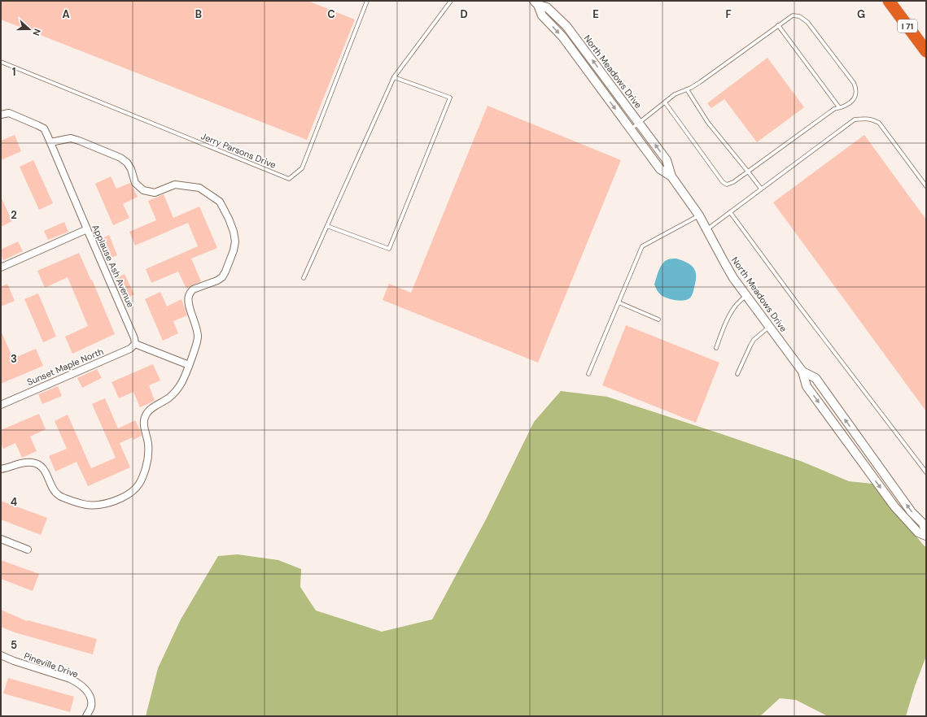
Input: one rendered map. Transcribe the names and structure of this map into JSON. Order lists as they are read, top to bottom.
{
  "streets": {
    "highway": ["I 71"],
    "street": [
      "North Meadows Drive",
      "Applause Ash Avenue",
      "Sunset Maple North",
      "Pineville Drive"
    ],
    "lane": ["Jerry Parsons Drive"]
  },
  "crossings": [
    ["Applause Ash Avenue", "Sunset Maple North"]
  ],
  "north": "right",
  "grid": {
    "columns": [
      "A",
      "B",
      "C",
      "D",
      "E",
      "F",
      "G"
    ],
    "rows": [
      "1",
      "2",
      "3",
      "4",
      "5"
    ]
  }
}
